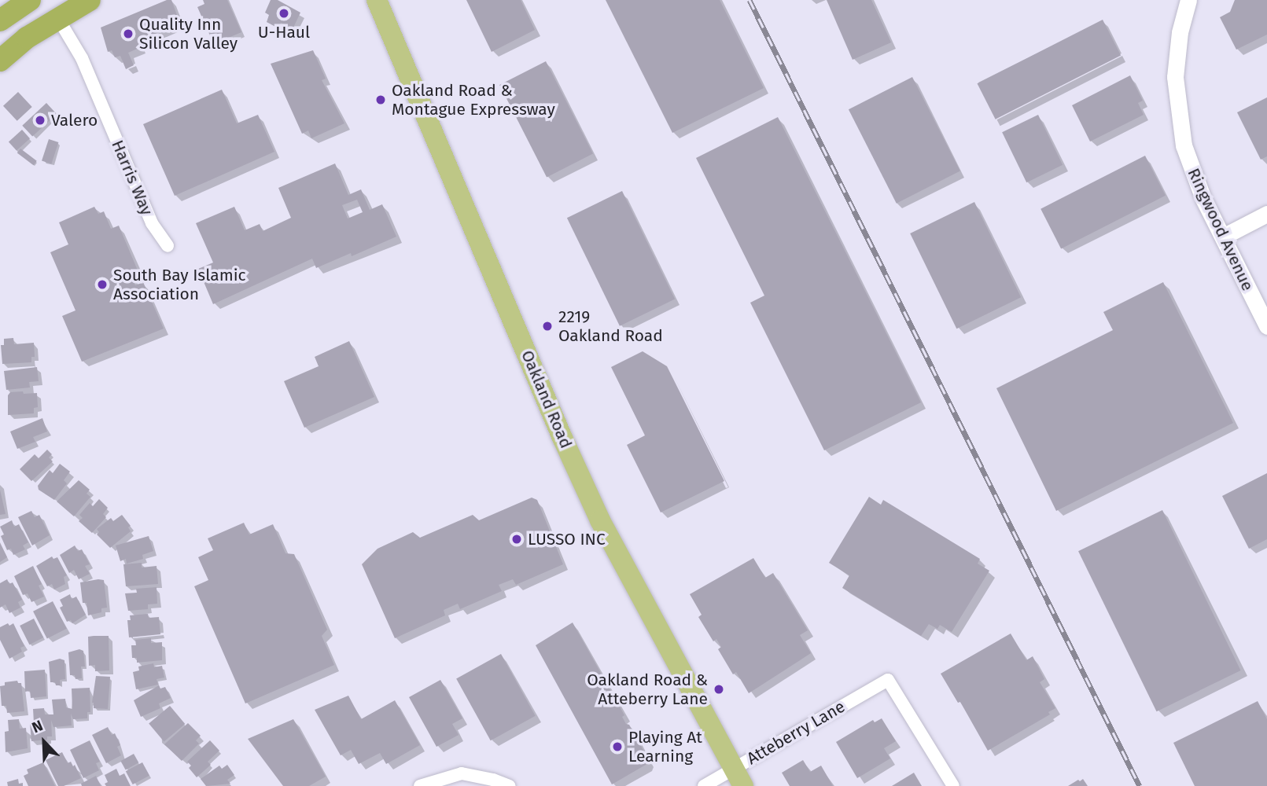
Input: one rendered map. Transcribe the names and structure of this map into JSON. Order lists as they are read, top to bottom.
{
  "streets": {
    "main road": ["Oakland Road"],
    "street": ["Harris Way", "Ringwood Avenue", "Atteberry Lane"]
  },
  "crossings": [
    ["Oakland Road", "Atteberry Lane"]
  ],
  "places": [
    "U-Haul",
    "Quality Inn Silicon Valley",
    "Oakland Road & Montague Expressway",
    "Valero",
    "South Bay Islamic Association",
    "2219 Oakland Road",
    "LUSSO INC",
    "Oakland Road & Atteberry Lane",
    "Playing At Learning"
  ],
  "north": "top left"
}
